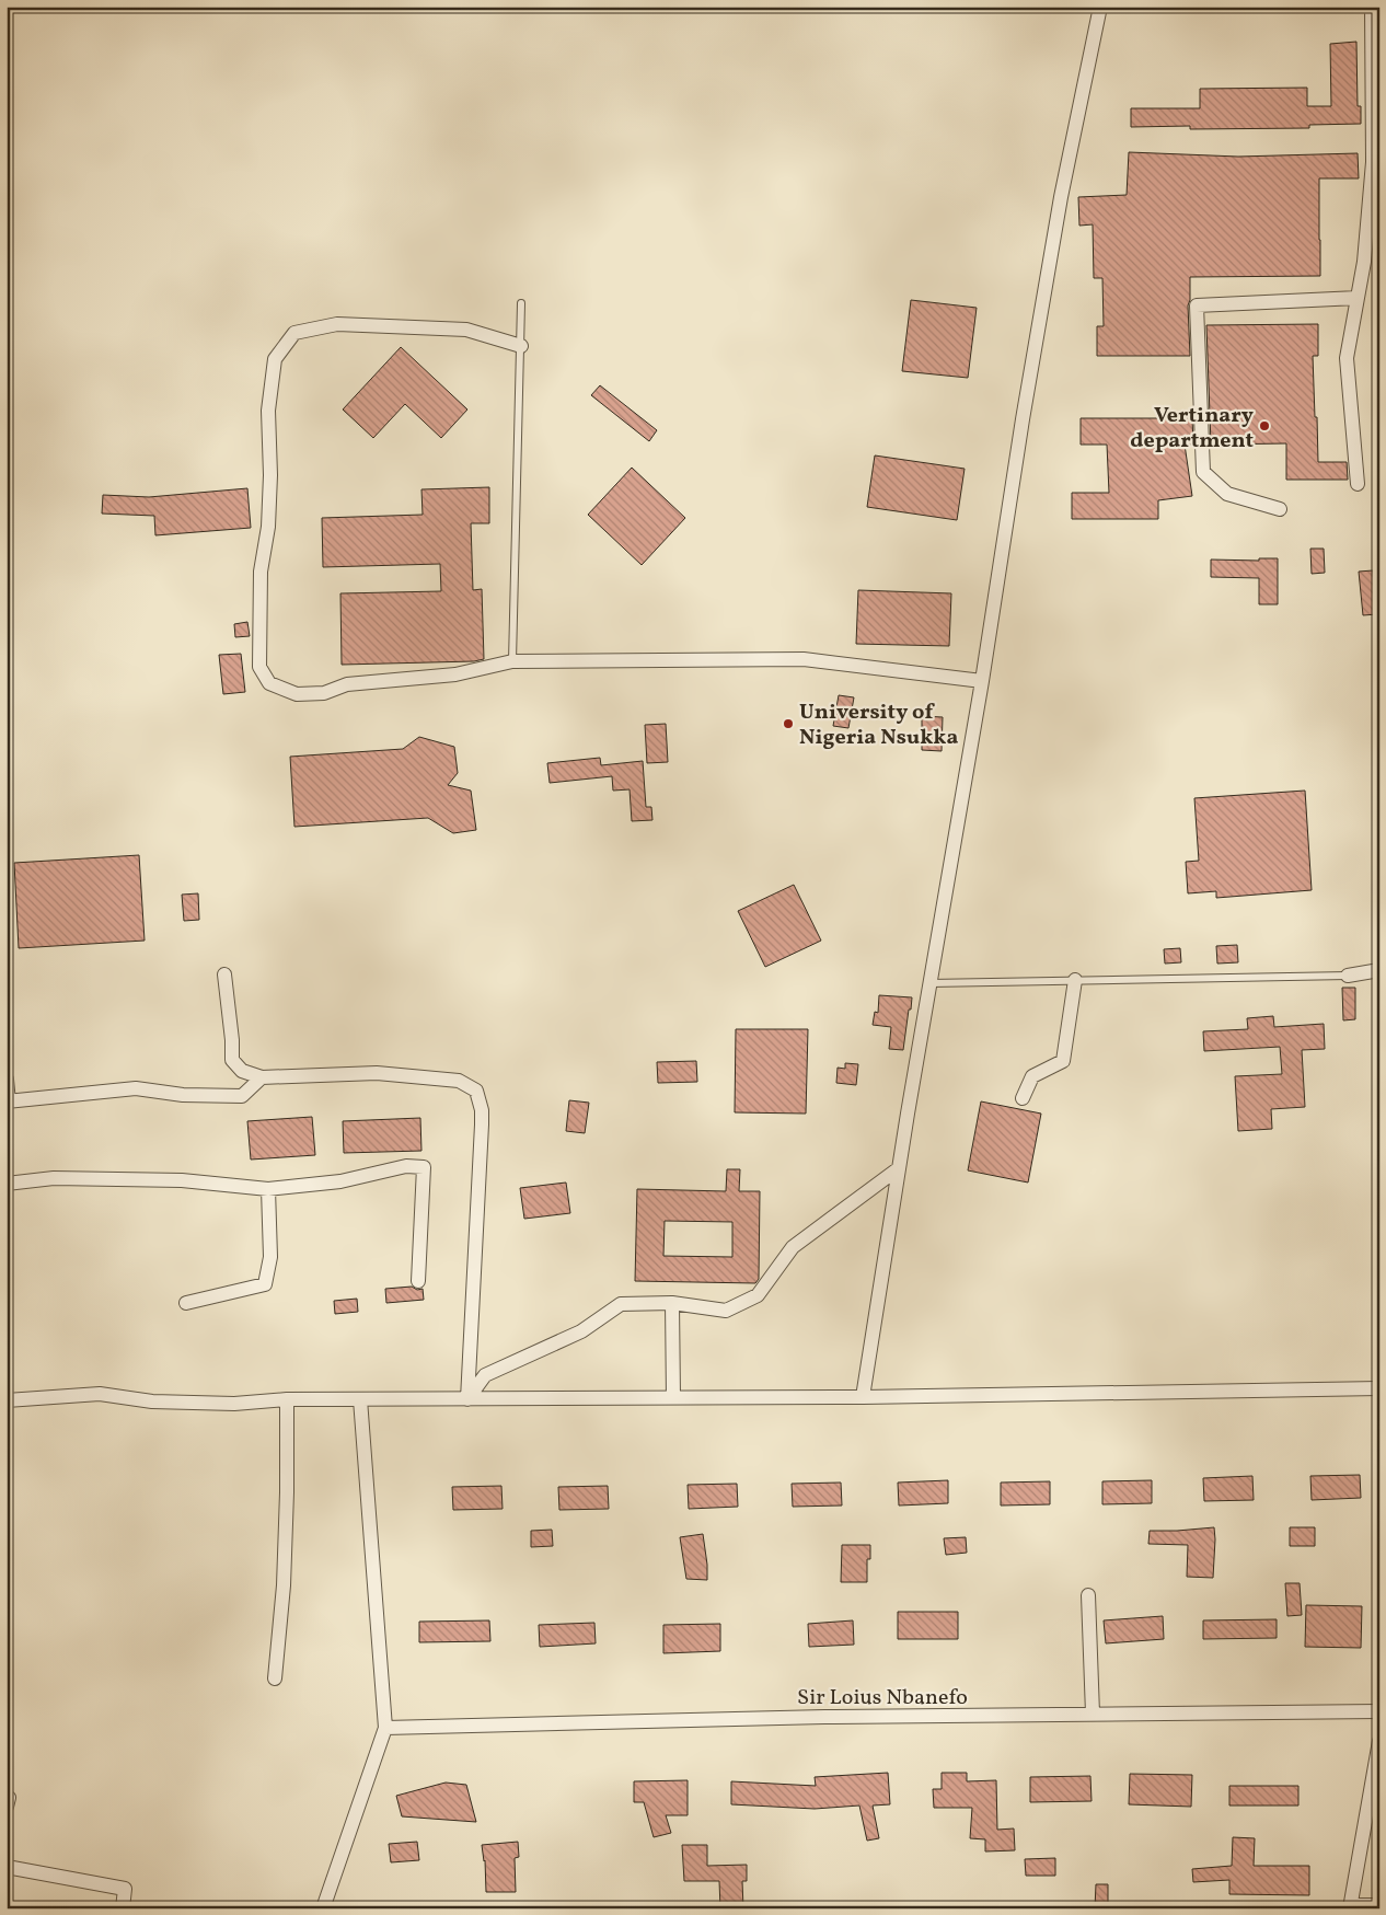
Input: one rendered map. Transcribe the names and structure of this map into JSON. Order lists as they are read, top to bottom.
{
  "streets": {
    "street": ["Sir Loius Nbanefo"]
  },
  "places": ["Vertinary department", "University of Nigeria Nsukka"]
}
